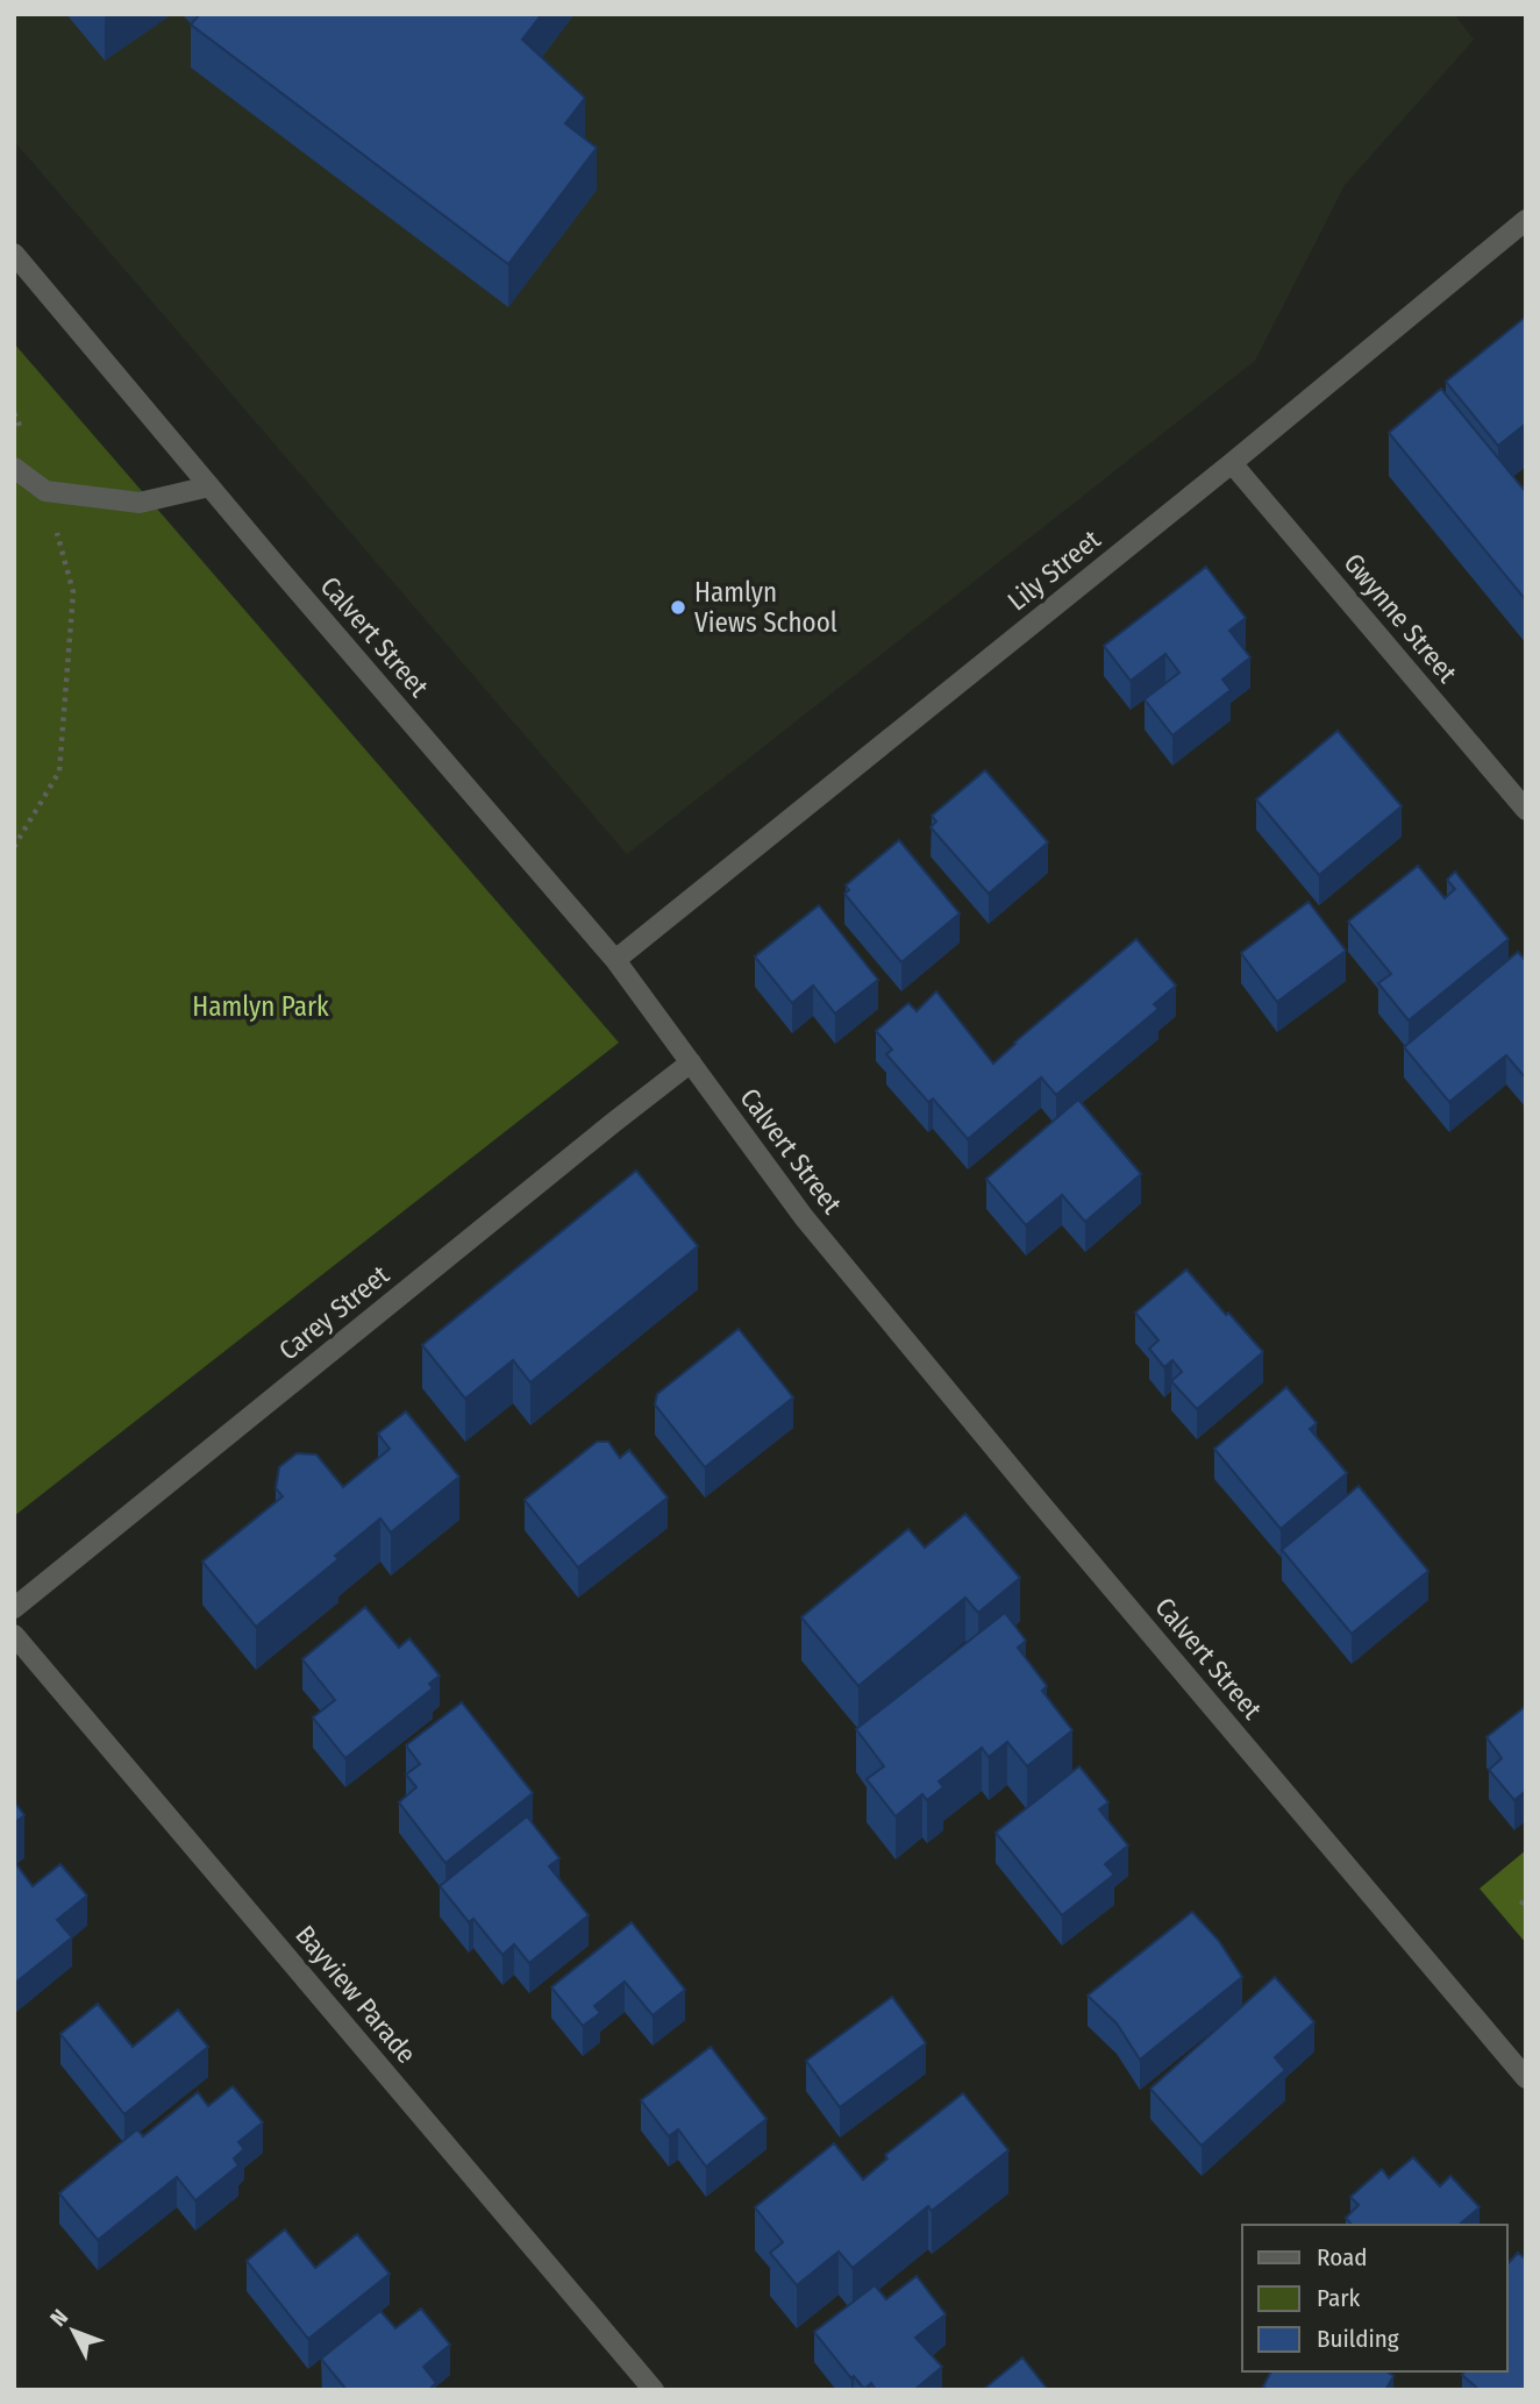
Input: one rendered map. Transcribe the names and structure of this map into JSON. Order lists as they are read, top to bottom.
{
  "streets": {
    "street": [
      "Lily Street",
      "Gwynne Street",
      "Calvert Street",
      "Carey Street",
      "Bayview Parade"
    ]
  },
  "crossings": [
    ["Lily Street", "Gwynne Street"],
    ["Lily Street", "Calvert Street"],
    ["Calvert Street", "Carey Street"]
  ],
  "parks": ["Hamlyn Park"],
  "places": ["Hamlyn Views School"],
  "legend": ["Road", "Park", "Building"],
  "north": "top left"
}
